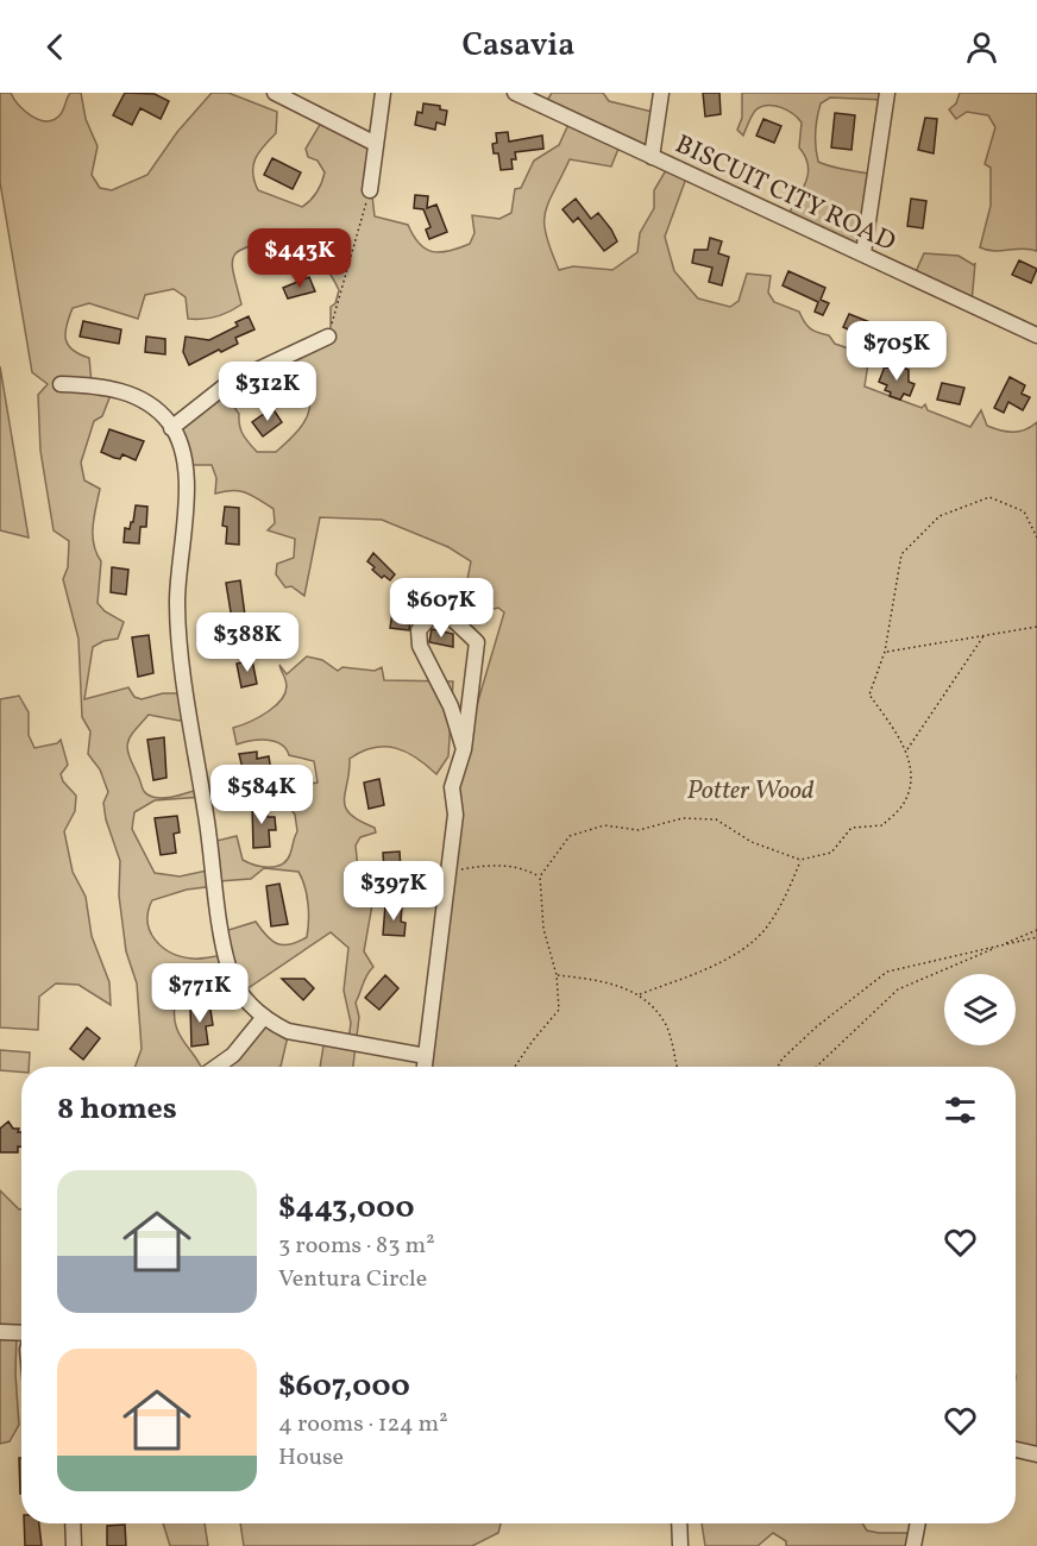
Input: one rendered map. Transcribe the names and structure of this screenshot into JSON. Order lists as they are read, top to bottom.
{
  "streets": {
    "street": ["BISCUIT CITY ROAD"]
  },
  "parks": ["Potter Wood"],
  "page": {
    "header": "Casavia",
    "price": [
      "$443K",
      "$705K",
      "$312K",
      "$607K",
      "$388K",
      "$584K",
      "$397K",
      "$771K"
    ],
    "heading": "8 homes",
    "list": [
      {
        "name": "$443,000",
        "note": "3 rooms · 83 m² · Ventura Circle"
      },
      {
        "name": "$607,000",
        "note": "4 rooms · 124 m² · House"
      }
    ]
  }
}
